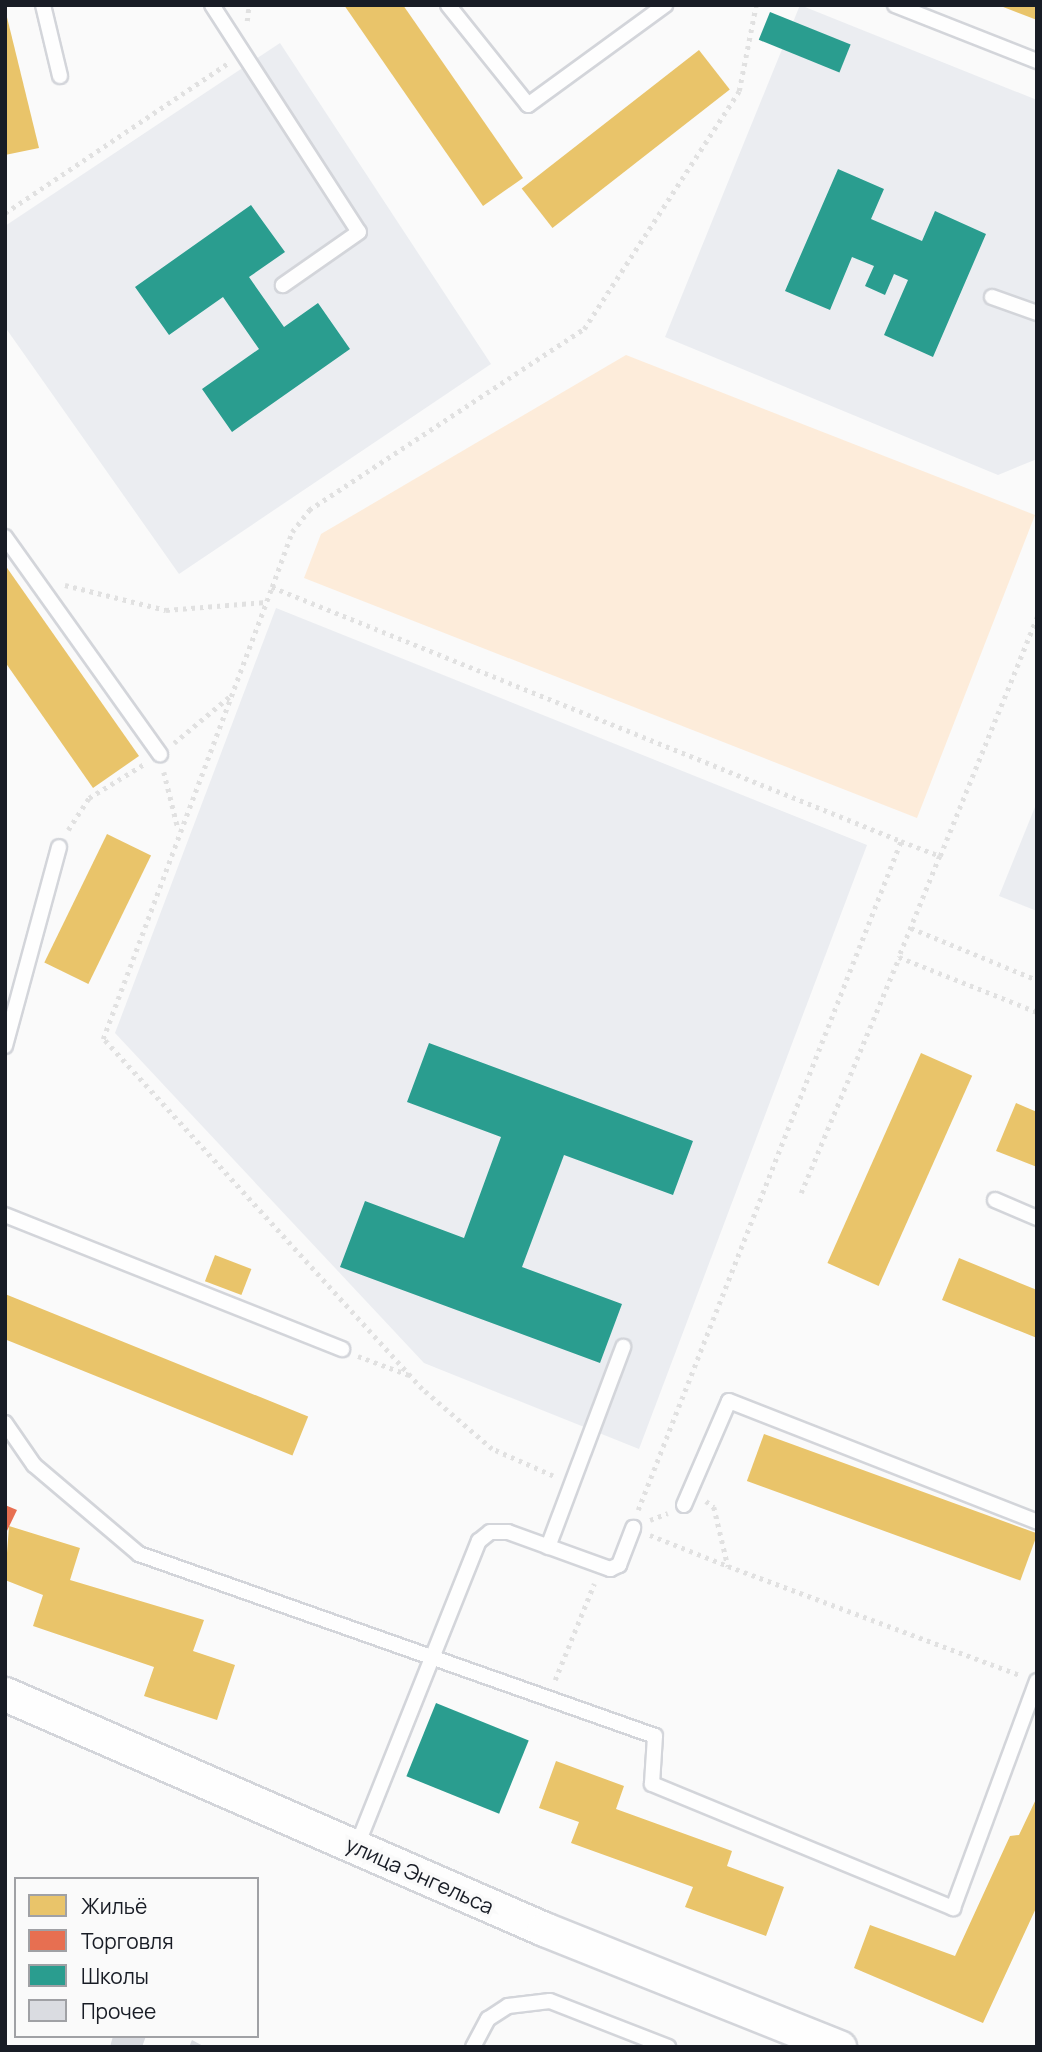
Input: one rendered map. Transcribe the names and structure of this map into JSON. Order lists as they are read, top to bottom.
{
  "streets": {
    "street": ["улица Энгельса"]
  },
  "legend": [
    "Жильё",
    "Торговля",
    "Школы",
    "Прочее"
  ]
}
